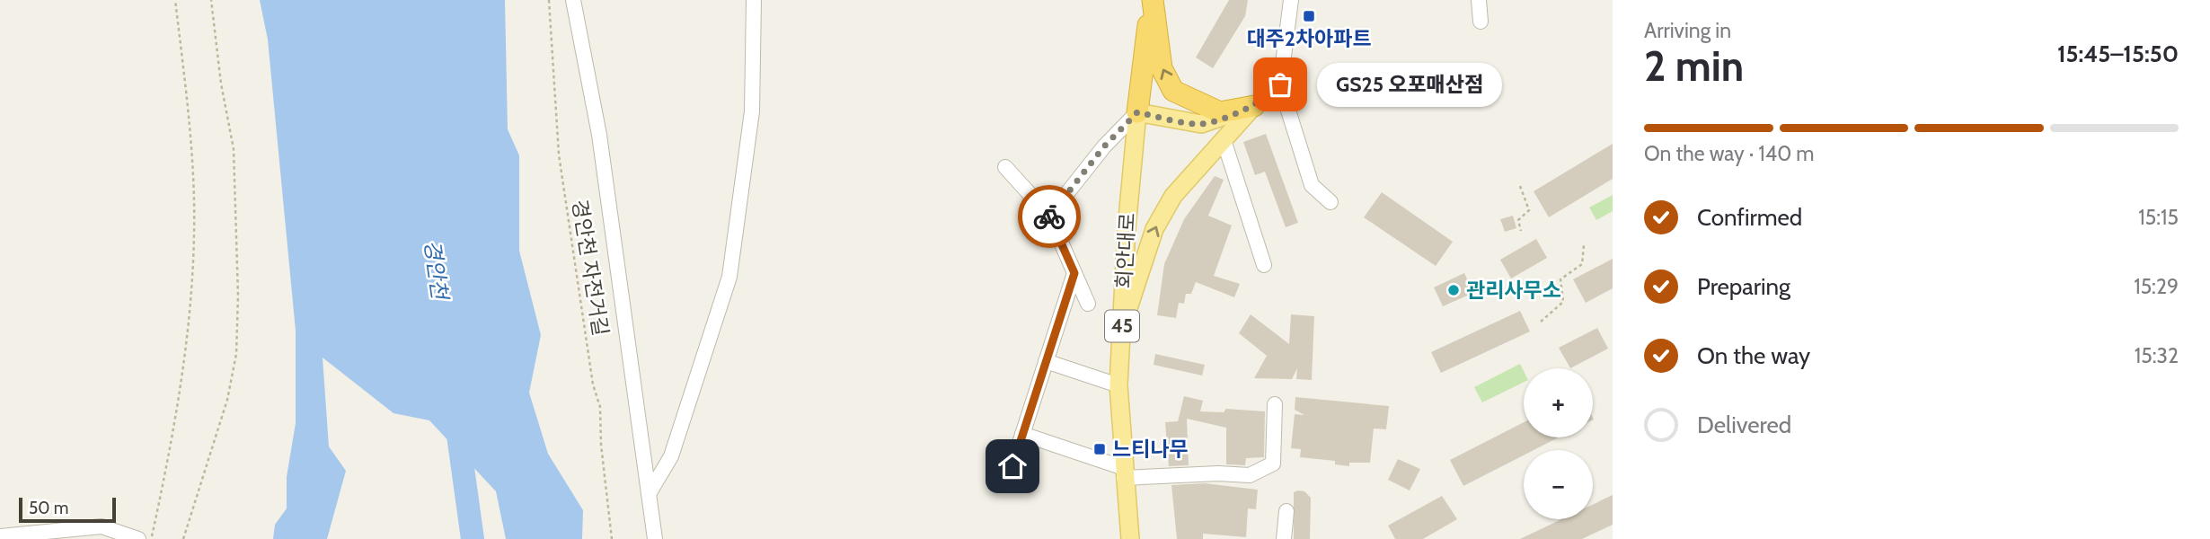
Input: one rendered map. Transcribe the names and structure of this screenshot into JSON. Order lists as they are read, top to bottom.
{
  "streets": {
    "highway": ["회안대로", "45"],
    "path": ["경안천 자전거길"]
  },
  "water": ["경안천"],
  "places": {
    "transit": ["대주2차아파트", "느티나무"],
    "other": ["GS25 오포매산점", "관리사무소"]
  },
  "scale_bar": "50 m",
  "page": {
    "heading": ["2 min", "Arriving in", "15:45–15:50"],
    "bubble": "GS25 오포매산점",
    "bar": "On the way · 140 m",
    "list": [
      ["Confirmed", "15:15"],
      ["Preparing", "15:29"],
      ["On the way", "15:32"],
      "Delivered"
    ],
    "map_buttons": ["+", "−"],
    "scale": "50 m"
  }
}
